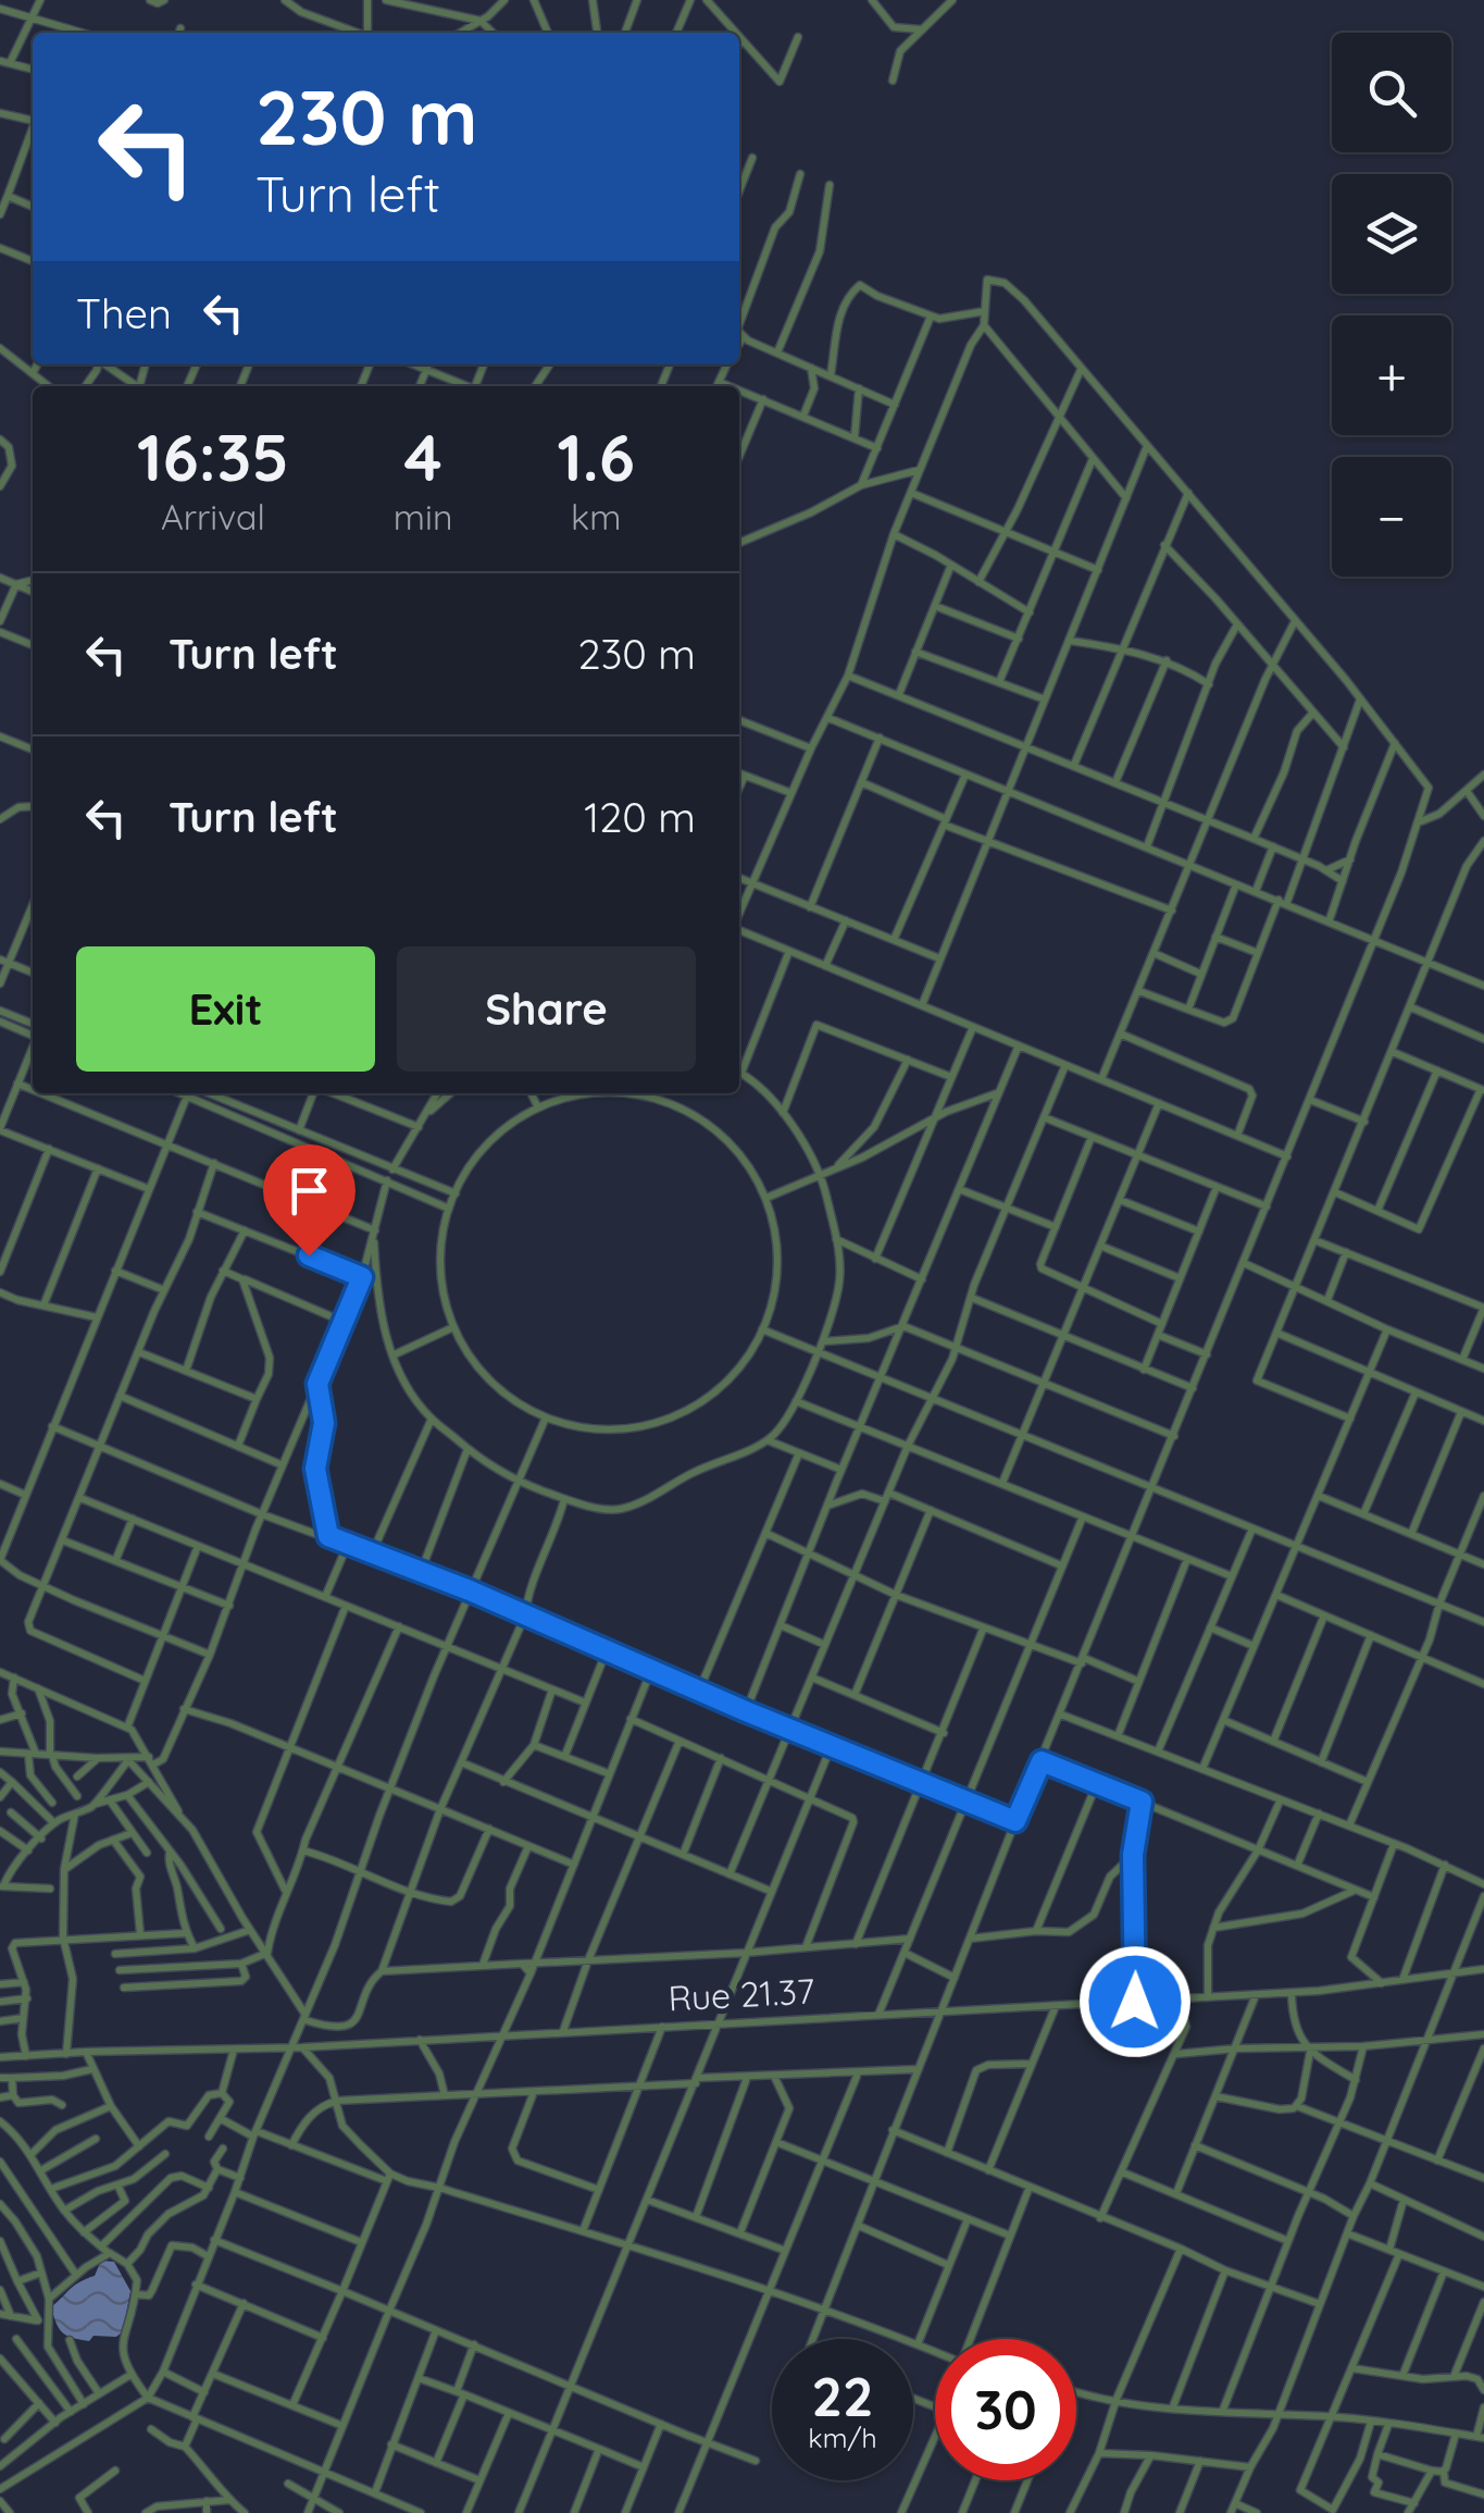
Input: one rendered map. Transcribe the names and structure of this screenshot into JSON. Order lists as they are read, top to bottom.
{
  "streets": {
    "street": ["Rue 21.37"]
  },
  "page": {
    "map_buttons": ["+", "−"],
    "turn": ["230 m", "Turn left"],
    "then": "Then",
    "eta": [
      "16:35",
      "Arrival",
      "4",
      "min",
      "1.6",
      "km"
    ],
    "list": [
      {
        "name": "Turn left",
        "value": "230 m"
      },
      {
        "name": "Turn left",
        "value": "120 m"
      }
    ],
    "buttons": ["Exit", "Share"],
    "speed": "22 km/h",
    "limit": "30"
  }
}
